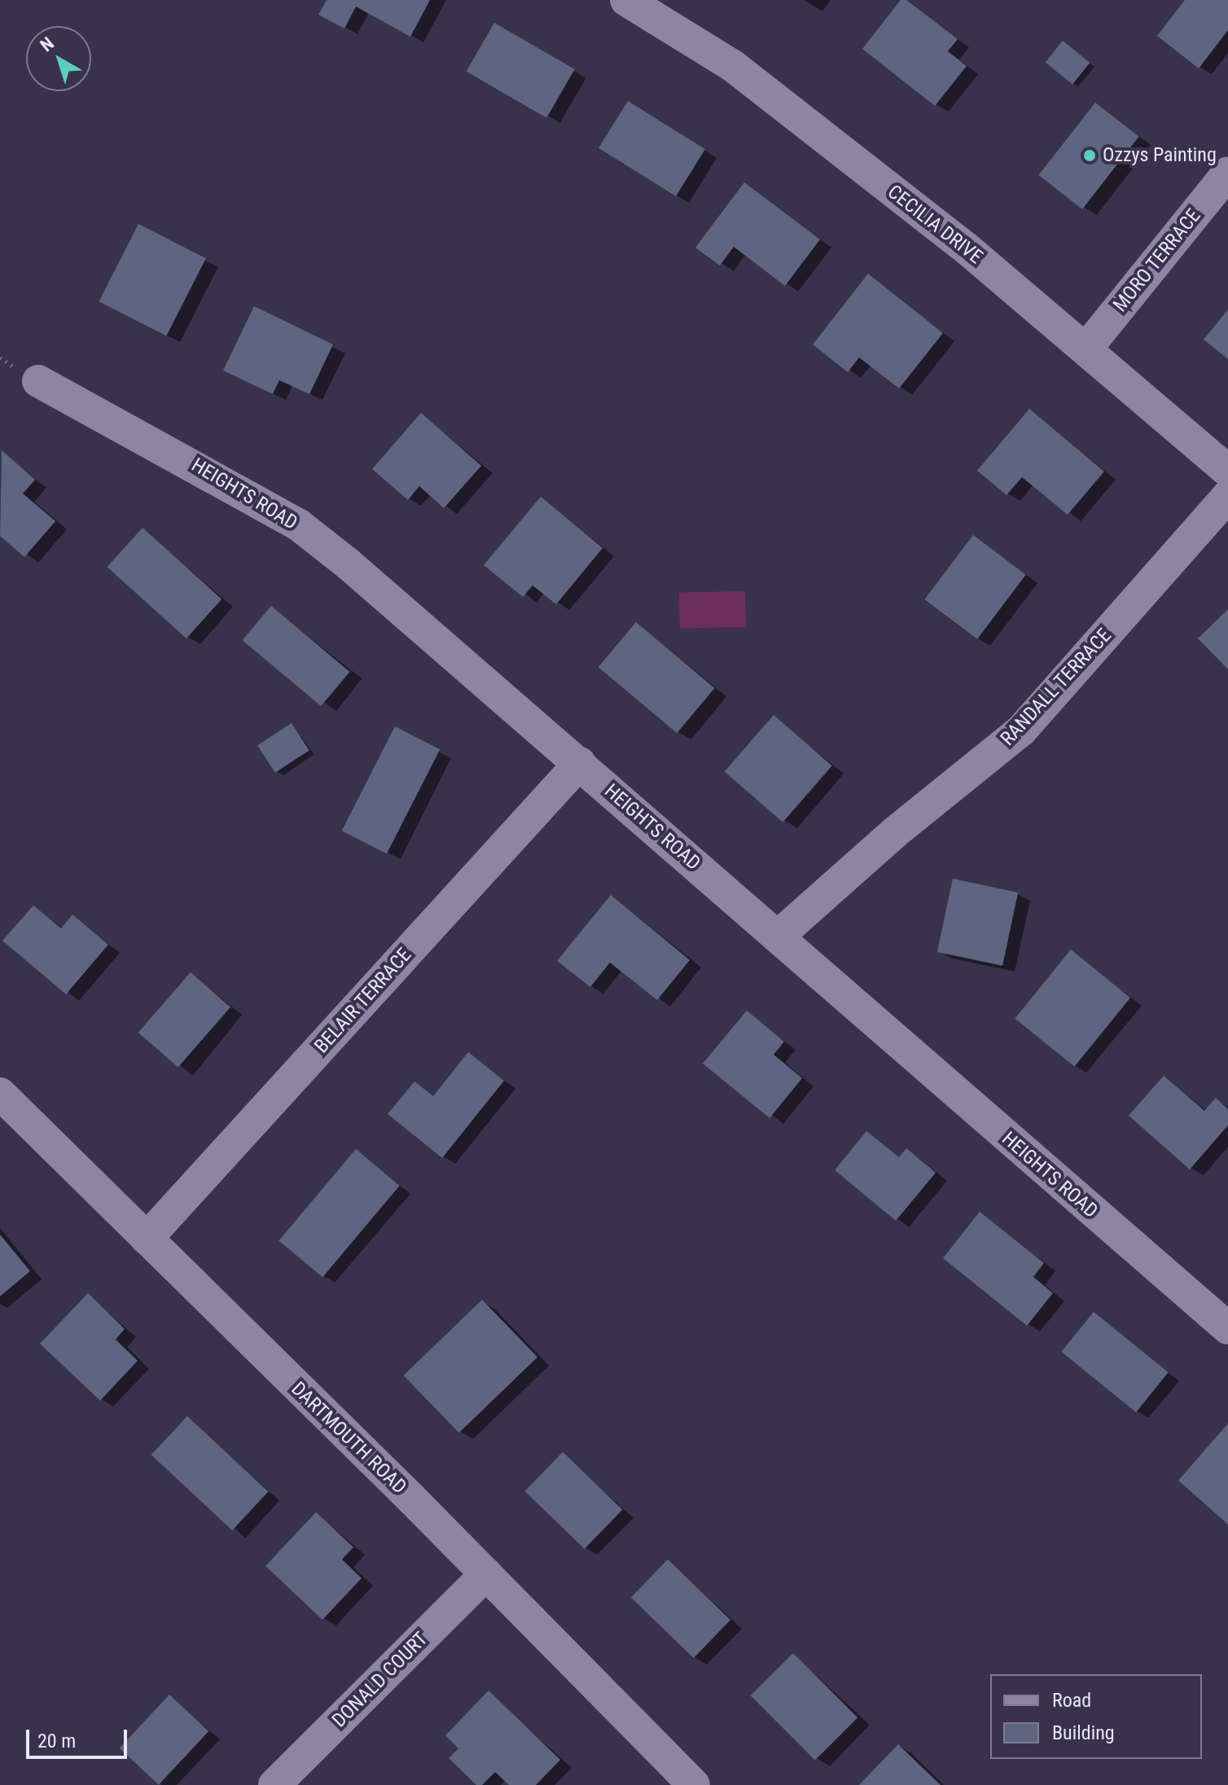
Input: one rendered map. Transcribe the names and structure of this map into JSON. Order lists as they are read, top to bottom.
{
  "streets": {
    "street": [
      "CECILIA DRIVE",
      "MORO TERRACE",
      "HEIGHTS ROAD",
      "RANDALL TERRACE",
      "BELAIR TERRACE",
      "DARTMOUTH ROAD",
      "DONALD COURT"
    ]
  },
  "crossings": [
    ["CECILIA DRIVE", "MORO TERRACE"],
    ["HEIGHTS ROAD", "RANDALL TERRACE"],
    ["HEIGHTS ROAD", "BELAIR TERRACE"],
    ["BELAIR TERRACE", "DARTMOUTH ROAD"],
    ["DARTMOUTH ROAD", "DONALD COURT"]
  ],
  "places": ["Ozzys Painting"],
  "legend": ["Road", "Building"],
  "scale_bar": "20 m",
  "north": "top left"
}
